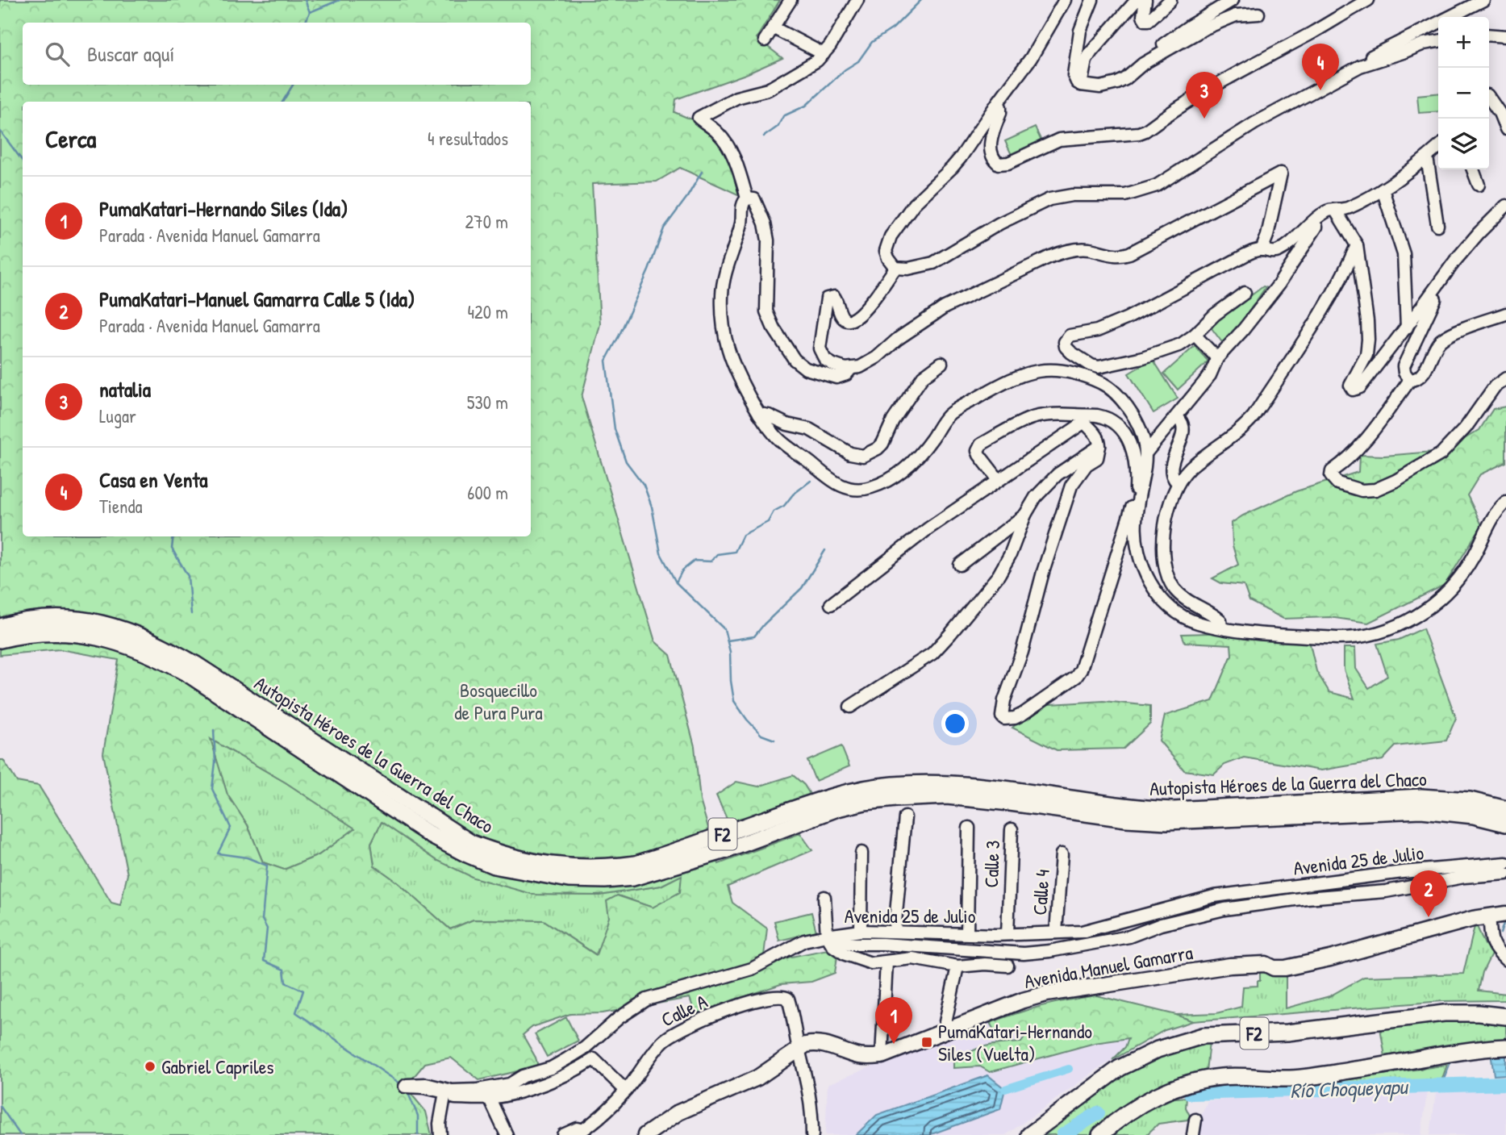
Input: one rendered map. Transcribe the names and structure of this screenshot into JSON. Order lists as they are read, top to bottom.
{
  "streets": {
    "highway": ["Autopista Héroes de la Guerra del Chaco", "F2"],
    "main road": ["Avenida Manuel Gamarra"],
    "street": [
      "Avenida 25 de Julio",
      "Calle 3",
      "Calle 4",
      "Calle A"
    ]
  },
  "crossings": [
    ["Avenida 25 de Julio", "Calle 3"],
    ["Avenida 25 de Julio", "Calle 4"],
    ["Avenida Manuel Gamarra", "Calle A"]
  ],
  "water": ["Río Choqueyapu"],
  "parks": ["Bosquecillo de Pura Pura"],
  "places": {
    "transit": ["PumaKatari-Hernando Siles (Vuelta)"],
    "other": ["Gabriel Capriles"]
  },
  "page": {
    "map_buttons": ["+", "−"],
    "search": "Buscar aquí",
    "pins": [
      "4",
      "3",
      "2",
      "1"
    ],
    "heading": ["Cerca", "4 resultados"],
    "list": [
      {
        "mark": "1",
        "name": "PumaKatari-Hernando Siles (Ida)",
        "note": "Parada · Avenida Manuel Gamarra",
        "value": "270 m"
      },
      {
        "mark": "2",
        "name": "PumaKatari-Manuel Gamarra Calle 5 (Ida)",
        "note": "Parada · Avenida Manuel Gamarra",
        "value": "420 m"
      },
      {
        "mark": "3",
        "name": "natalia",
        "note": "Lugar",
        "value": "530 m"
      },
      {
        "mark": "4",
        "name": "Casa en Venta",
        "note": "Tienda",
        "value": "600 m"
      }
    ]
  }
}
